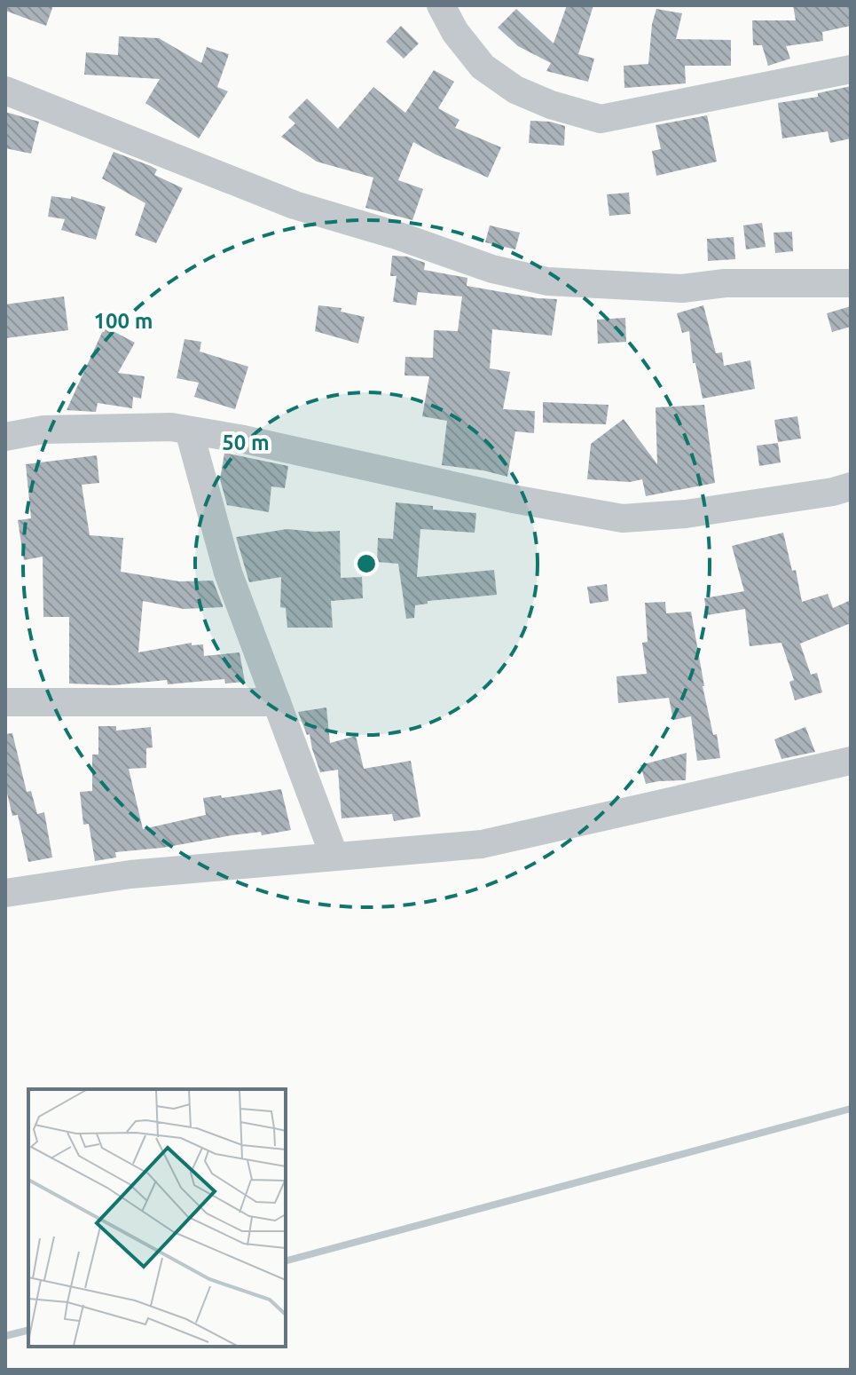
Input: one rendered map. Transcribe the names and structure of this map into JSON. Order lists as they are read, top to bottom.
{
  "rings": ["100 m", "50 m"]
}
